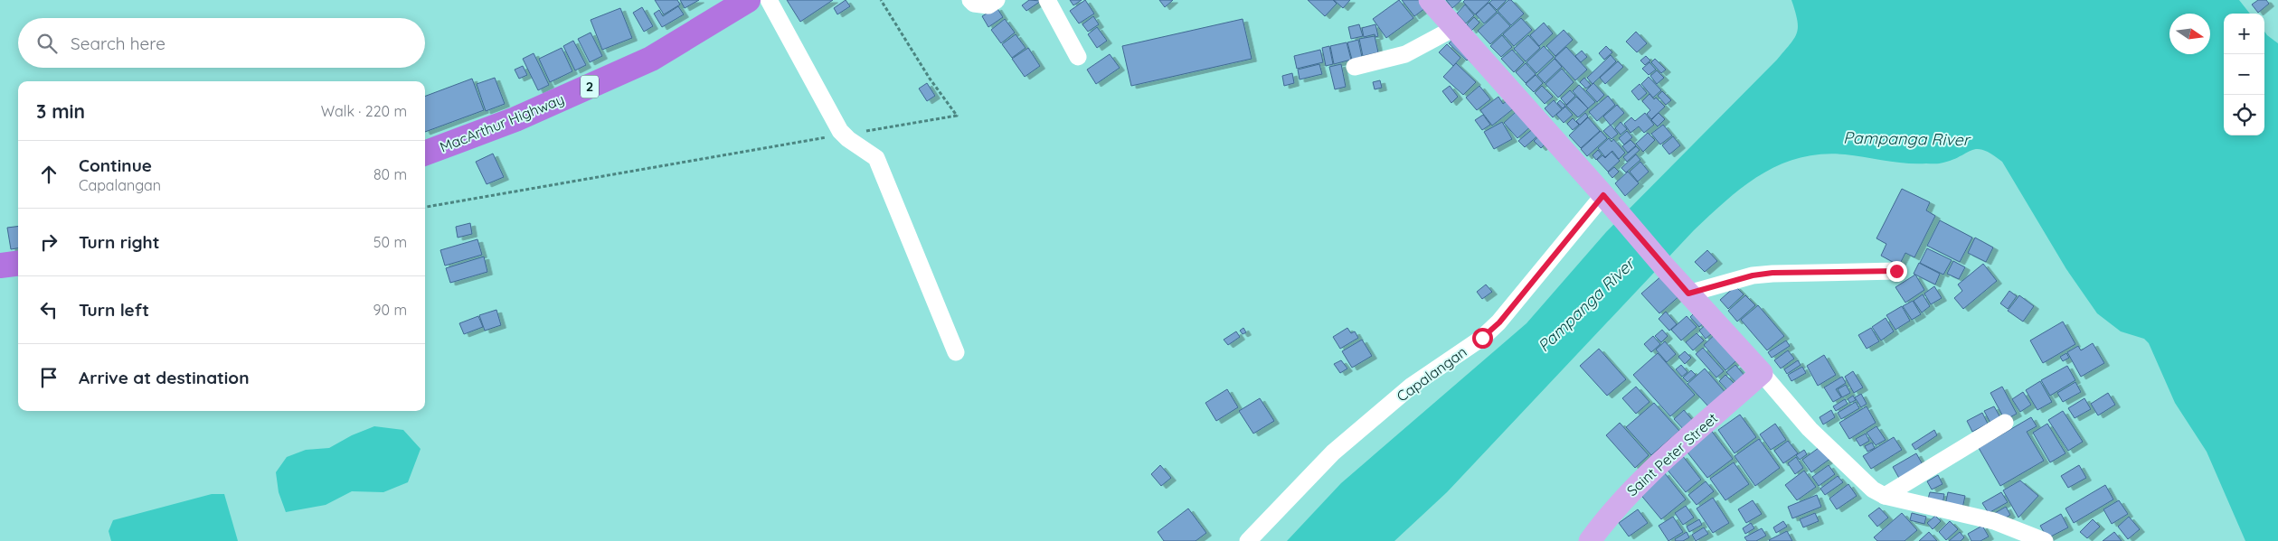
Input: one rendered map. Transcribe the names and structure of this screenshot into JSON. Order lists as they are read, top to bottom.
{
  "streets": {
    "highway": ["2", "MacArthur Highway"],
    "main road": ["Saint Peter Street"],
    "street": ["Capalangan"]
  },
  "water": ["Pampanga River"],
  "north": "right",
  "page": {
    "map_buttons": ["+", "−"],
    "search": "Search here",
    "heading": ["3 min", "Walk · 220 m"],
    "list": [
      ["Continue", "Capalangan", "80 m"],
      ["Turn right", "50 m"],
      ["Turn left", "90 m"],
      "Arrive at destination"
    ]
  }
}
